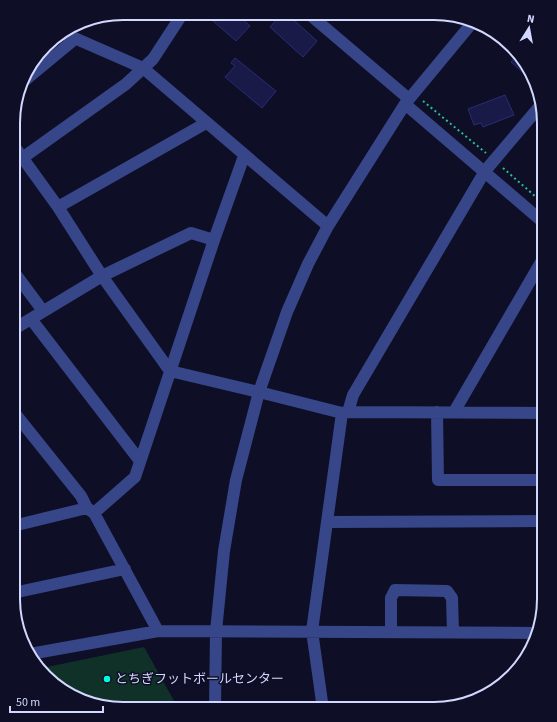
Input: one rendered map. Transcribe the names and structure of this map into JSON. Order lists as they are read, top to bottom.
{
  "places": ["とちぎフットボールセンター"],
  "scale_bar": "50 m",
  "north": "top"
}
